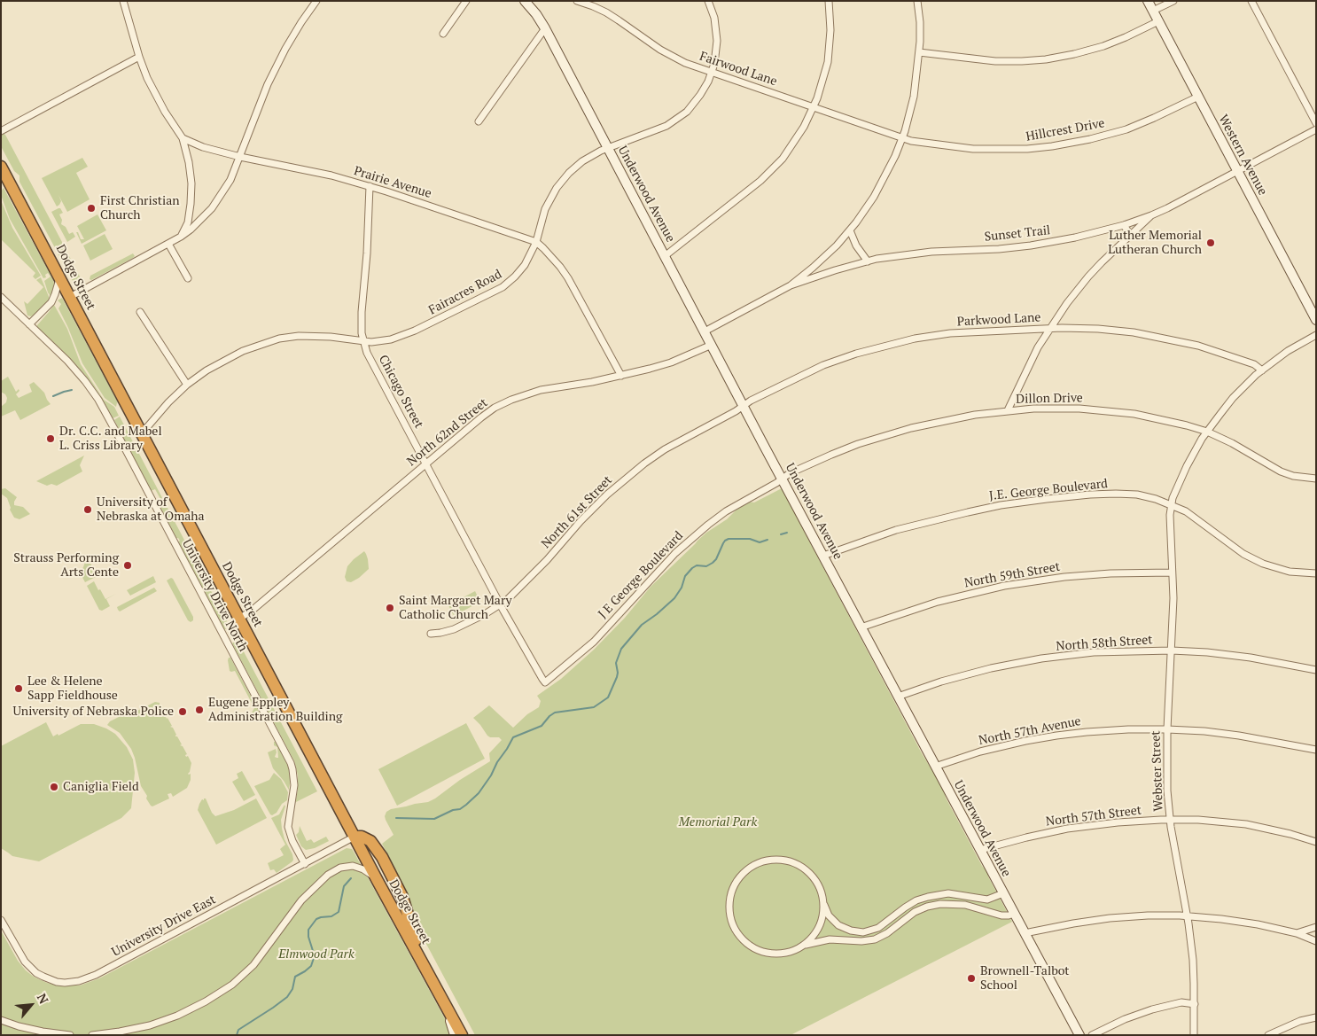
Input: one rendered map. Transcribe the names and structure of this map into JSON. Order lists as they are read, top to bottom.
{
  "streets": {
    "highway": ["Dodge Street"],
    "main road": ["Western Avenue", "Underwood Avenue"],
    "street": [
      "Fairwood Lane",
      "Hillcrest Drive",
      "Prairie Avenue",
      "Sunset Trail",
      "Fairacres Road",
      "Parkwood Lane",
      "Chicago Street",
      "Dillon Drive",
      "North 62nd Street",
      "J.E. George Boulevard",
      "North 61st Street",
      "J E George Boulevard",
      "North 59th Street",
      "University Drive North",
      "North 58th Street",
      "North 57th Avenue",
      "Webster Street",
      "North 57th Street",
      "University Drive East"
    ]
  },
  "crossings": [
    ["Fairwood Lane", "Hillcrest Drive"],
    ["Fairwood Lane", "Fairacres Road"],
    ["Hillcrest Drive", "Western Avenue"],
    ["Western Avenue", "Sunset Trail"],
    ["Prairie Avenue", "Fairacres Road"],
    ["Prairie Avenue", "Chicago Street"],
    ["Underwood Avenue", "Fairacres Road"],
    ["Underwood Avenue", "Parkwood Lane"],
    ["Underwood Avenue", "Dillon Drive"],
    ["Underwood Avenue", "North 62nd Street"],
    ["Underwood Avenue", "J.E. George Boulevard"],
    ["Underwood Avenue", "North 61st Street"],
    ["Underwood Avenue", "J E George Boulevard"],
    ["Underwood Avenue", "North 59th Street"],
    ["Underwood Avenue", "North 58th Street"],
    ["Underwood Avenue", "North 57th Avenue"],
    ["Underwood Avenue", "North 57th Street"],
    ["Dodge Street", "Fairacres Road"],
    ["Dodge Street", "North 62nd Street"],
    ["Dodge Street", "University Drive East"],
    ["Fairacres Road", "Chicago Street"],
    ["Parkwood Lane", "North 61st Street"],
    ["Parkwood Lane", "Webster Street"],
    ["Chicago Street", "North 62nd Street"],
    ["Chicago Street", "North 61st Street"],
    ["Chicago Street", "J E George Boulevard"],
    ["Dillon Drive", "J E George Boulevard"],
    ["Dillon Drive", "Webster Street"],
    ["J.E. George Boulevard", "Webster Street"],
    ["North 59th Street", "Webster Street"],
    ["University Drive North", "University Drive East"],
    ["North 58th Street", "Webster Street"],
    ["North 57th Avenue", "Webster Street"],
    ["Webster Street", "North 57th Street"]
  ],
  "parks": ["Memorial Park", "Elmwood Park"],
  "places": [
    "First Christian Church",
    "Luther Memorial Lutheran Church",
    "Dr. C.C. and Mabel L. Criss Library",
    "University of Nebraska at Omaha",
    "Strauss Performing Arts Cente",
    "Saint Margaret Mary Catholic Church",
    "Lee & Helene Sapp Fieldhouse",
    "Eugene Eppley Administration Building",
    "University of Nebraska Police",
    "Caniglia Field",
    "Brownell-Talbot School"
  ],
  "north": "top right"
}
